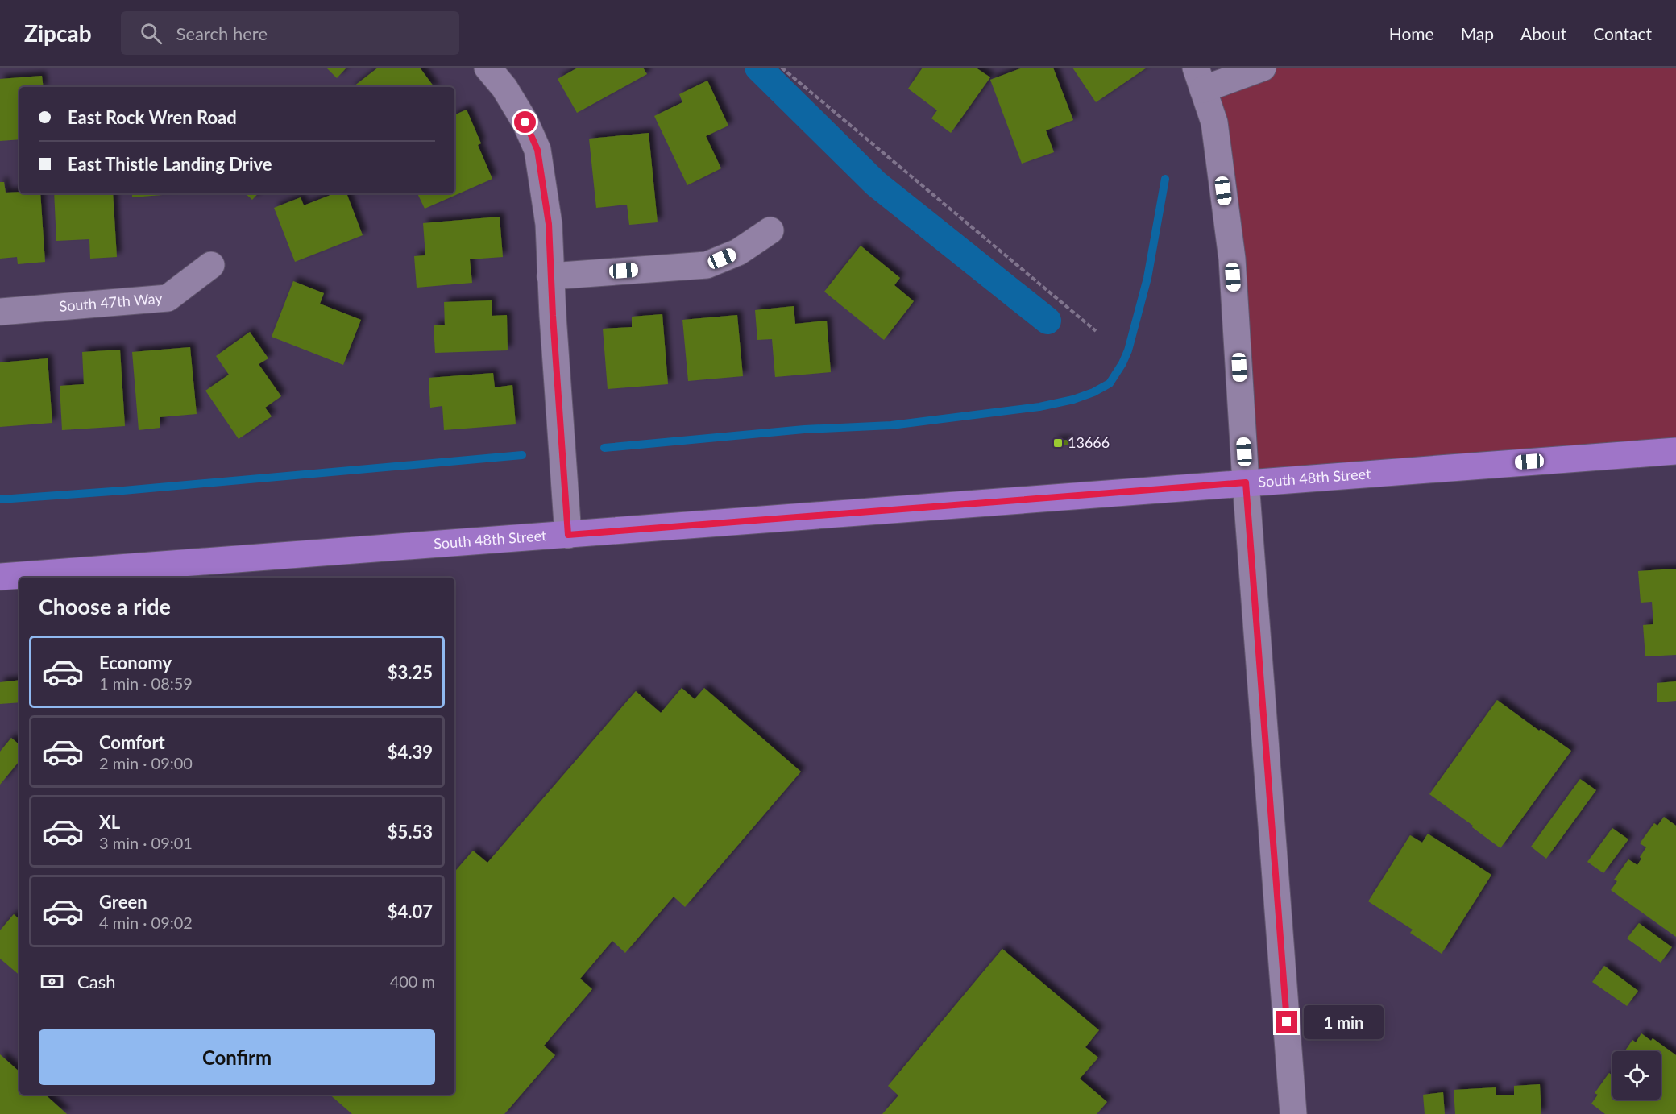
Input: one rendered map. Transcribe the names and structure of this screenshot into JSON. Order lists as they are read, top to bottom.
{
  "streets": {
    "main road": ["South 48th Street"],
    "street": ["South 47th Way"]
  },
  "places": {
    "transit": ["13666"]
  },
  "page": {
    "header": "Zipcab",
    "search": "Search here",
    "nav": [
      "Home",
      "Map",
      "About",
      "Contact"
    ],
    "banner": ["East Rock Wren Road", "East Thistle Landing Drive"],
    "heading": "Choose a ride",
    "list": [
      {
        "name": "Economy",
        "note": "1 min · 08:59",
        "value": "$3.25"
      },
      {
        "name": "Comfort",
        "note": "2 min · 09:00",
        "value": "$4.39"
      },
      {
        "name": "XL",
        "note": "3 min · 09:01",
        "value": "$5.53"
      },
      {
        "name": "Green",
        "note": "4 min · 09:02",
        "value": "$4.07"
      }
    ],
    "pay": ["Cash", "400 m"],
    "bubble": "1 min",
    "buttons": "Confirm"
  }
}
